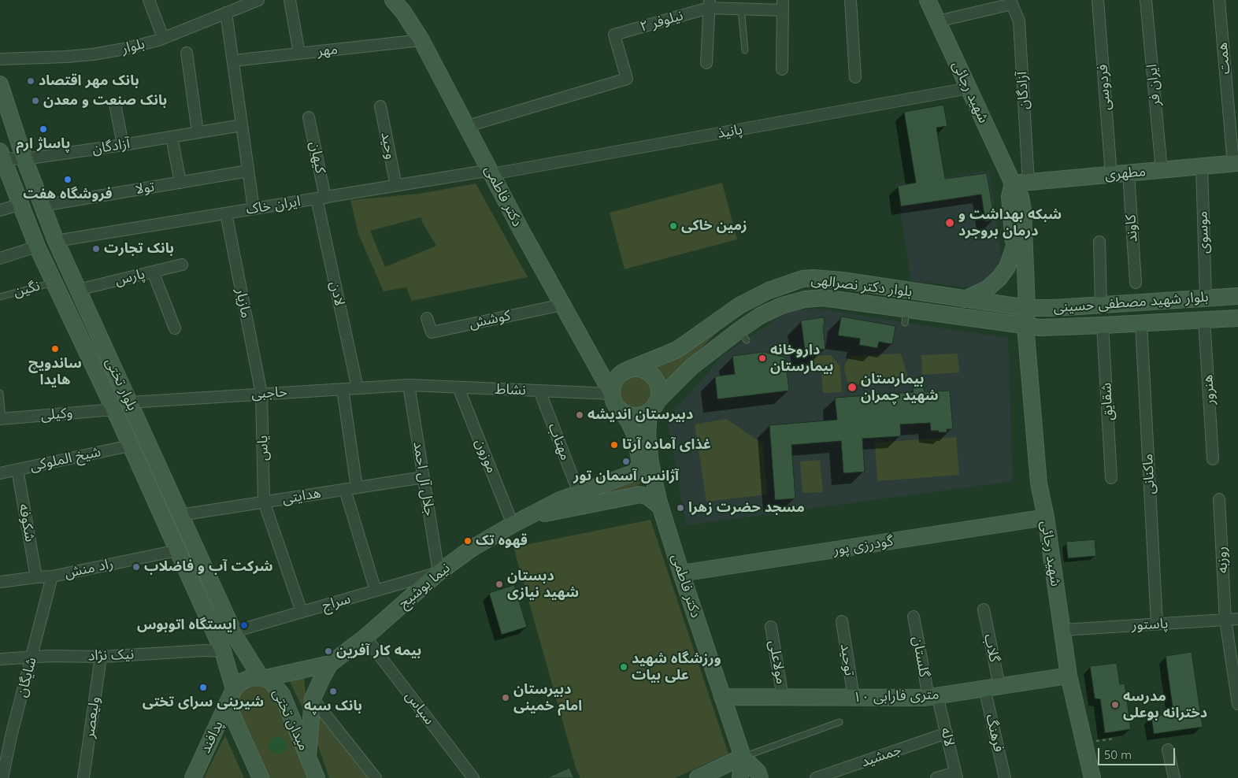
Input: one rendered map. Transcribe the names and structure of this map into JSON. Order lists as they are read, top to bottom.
{
  "streets": {
    "street": [
      "نیلوفر ۲",
      "بلوار",
      "مهر",
      "همت",
      "ایران فر",
      "فردوسی",
      "آزادگان",
      "شهید رجائی",
      "پانیذ",
      "وحید",
      "کیهان",
      "مطهری",
      "تولا",
      "دکتر فاطمی",
      "ایران خاک",
      "کاوند",
      "موسوی",
      "پارس",
      "بلوار دکتر نصرالهی",
      "لادن",
      "بلوار شهید مصطفی حسینی",
      "مازیار",
      "کوشش",
      "بلوار تختی",
      "نشاط",
      "هنرور",
      "حاجبی",
      "شقایق",
      "وکیلی",
      "مهتاب",
      "یاس",
      "موزون",
      "شیخ الملوکی",
      "ماکنانی",
      "جلال آل احمد",
      "هدایتی",
      "شکوفه",
      "گودرزی پور",
      "روزبه",
      "راد منش",
      "نیما یوشیج",
      "سراج",
      "پاستور",
      "گلاب",
      "نیک نژاد",
      "گلستان",
      "توحید",
      "مولاعلی",
      "شایگان",
      "۱۰ متری فارابی",
      "سپاس",
      "ولیعصر",
      "میدان تختی",
      "فرهنگ",
      "پدافند",
      "لاله",
      "جمشید"
    ],
    "lane": ["نگین"]
  },
  "crossings": [
    ["نیلوفر ۲", "دکتر فاطمی"],
    ["مهر", "دکتر فاطمی"],
    ["همت", "مطهری"],
    ["ایران فر", "مطهری"],
    ["فردوسی", "مطهری"],
    ["آزادگان", "مطهری"],
    ["آزادگان", "بلوار تختی"],
    ["شهید رجائی", "پانیذ"],
    ["شهید رجائی", "مطهری"],
    ["شهید رجائی", "بلوار دکتر نصرالهی"],
    ["شهید رجائی", "بلوار شهید مصطفی حسینی"],
    ["شهید رجائی", "گودرزی پور"],
    ["شهید رجائی", "پاستور"],
    ["شهید رجائی", "۱۰ متری فارابی"],
    ["پانیذ", "دکتر فاطمی"],
    ["پانیذ", "ایران خاک"],
    ["وحید", "ایران خاک"],
    ["کیهان", "ایران خاک"],
    ["کیهان", "لادن"],
    ["مطهری", "کاوند"],
    ["مطهری", "موسوی"],
    ["تولا", "بلوار تختی"],
    ["دکتر فاطمی", "ایران خاک"],
    ["دکتر فاطمی", "بلوار دکتر نصرالهی"],
    ["دکتر فاطمی", "کوشش"],
    ["دکتر فاطمی", "نشاط"],
    ["دکتر فاطمی", "گودرزی پور"],
    ["دکتر فاطمی", "نیما یوشیج"],
    ["دکتر فاطمی", "۱۰ متری فارابی"],
    ["ایران خاک", "لادن"],
    ["ایران خاک", "مازیار"],
    ["ایران خاک", "بلوار تختی"],
    ["موسوی", "بلوار شهید مصطفی حسینی"],
    ["پارس", "بلوار تختی"],
    ["بلوار دکتر نصرالهی", "بلوار شهید مصطفی حسینی"],
    ["بلوار دکتر نصرالهی", "نشاط"],
    ["بلوار دکتر نصرالهی", "نیما یوشیج"],
    ["نگین", "بلوار تختی"],
    ["لادن", "حاجبی"],
    ["بلوار شهید مصطفی حسینی", "هنرور"],
    ["بلوار شهید مصطفی حسینی", "شقایق"],
    ["بلوار شهید مصطفی حسینی", "ماکنانی"],
    ["مازیار", "حاجبی"],
    ["مازیار", "یاس"],
    ["بلوار تختی", "حاجبی"],
    ["بلوار تختی", "وکیلی"],
    ["بلوار تختی", "شیخ الملوکی"],
    ["بلوار تختی", "هدایتی"],
    ["بلوار تختی", "راد منش"],
    ["بلوار تختی", "نیما یوشیج"],
    ["بلوار تختی", "سراج"],
    ["بلوار تختی", "نیک نژاد"],
    ["بلوار تختی", "میدان تختی"],
    ["بلوار تختی", "پدافند"],
    ["نشاط", "حاجبی"],
    ["نشاط", "مهتاب"],
    ["نشاط", "موزون"],
    ["نشاط", "جلال آل احمد"],
    ["نشاط", "نیما یوشیج"],
    ["حاجبی", "یاس"],
    ["حاجبی", "جلال آل احمد"],
    ["مهتاب", "نیما یوشیج"],
    ["یاس", "هدایتی"],
    ["یاس", "سراج"],
    ["موزون", "نیما یوشیج"],
    ["شیخ الملوکی", "شکوفه"],
    ["ماکنانی", "پاستور"],
    ["جلال آل احمد", "هدایتی"],
    ["جلال آل احمد", "نیما یوشیج"],
    ["جلال آل احمد", "سراج"],
    ["شکوفه", "راد منش"],
    ["روزبه", "پاستور"],
    ["راد منش", "شایگان"],
    ["نیما یوشیج", "سراج"],
    ["نیما یوشیج", "سپاس"],
    ["نیما یوشیج", "میدان تختی"],
    ["گلاب", "۱۰ متری فارابی"],
    ["گلاب", "فرهنگ"],
    ["نیک نژاد", "شایگان"],
    ["نیک نژاد", "ولیعصر"],
    ["گلستان", "۱۰ متری فارابی"],
    ["گلستان", "لاله"],
    ["توحید", "۱۰ متری فارابی"],
    ["مولاعلی", "۱۰ متری فارابی"],
    ["۱۰ متری فارابی", "فرهنگ"],
    ["۱۰ متری فارابی", "لاله"],
    ["میدان تختی", "پدافند"],
    ["لاله", "جمشید"]
  ],
  "places": [
    "بانک مهر اقتصاد",
    "بانک صنعت و معدن",
    "پاساژ ارم",
    "فروشگاه هفت",
    "شبکه بهداشت و درمان بروجرد",
    "زمین خاکی",
    "بانک تجارت",
    "ساندویچ هایدا",
    "داروخانه بیمارستان",
    "بیمارستان شهید چمران",
    "دبیرستان اندیشه",
    "غذای آماده آرتا",
    "آژانس آسمان تور",
    "مسجد حضرت زهرا",
    "قهوه تک",
    "شرکت آب و فاضلاب",
    "دبستان شهید نیازی",
    "ایستگاه اتوبوس",
    "بیمه کار آفرین",
    "ورزشگاه شهید علی بیات",
    "شیرینی سرای تختی",
    "بانک سپه",
    "دبیرستان امام خمینی",
    "مدرسه دخترانه بوعلی"
  ],
  "scale_bar": "50 m"
}
